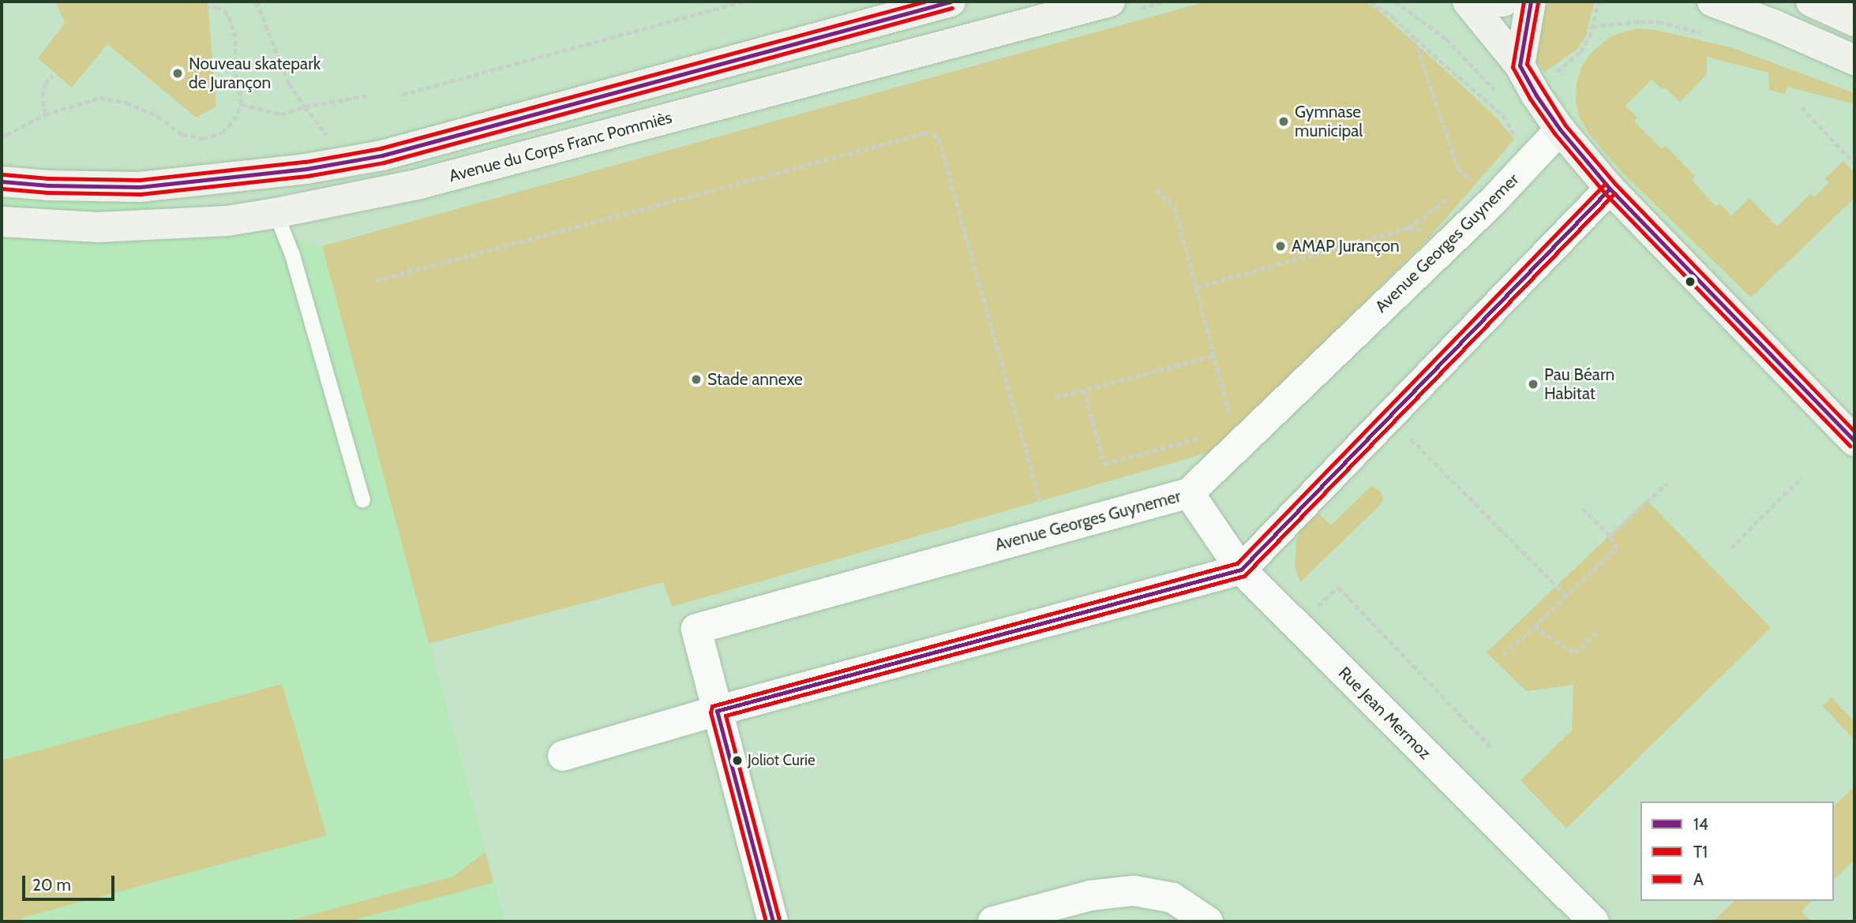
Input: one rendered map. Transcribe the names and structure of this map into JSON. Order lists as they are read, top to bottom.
{
  "streets": {
    "main road": ["Avenue du Corps Franc Pommiès"],
    "street": ["Avenue Georges Guynemer", "Rue Jean Mermoz"]
  },
  "crossings": [
    ["Avenue Georges Guynemer", "Rue Jean Mermoz"]
  ],
  "places": [
    "Nouveau skatepark de Jurançon",
    "Gymnase municipal",
    "AMAP Jurançon",
    "Stade annexe",
    "Pau Béarn Habitat",
    "Joliot Curie"
  ],
  "lines": ["transit line 14", "transit line T1", "transit line A"],
  "legend": ["14", "T1", "A"],
  "scale_bar": "20 m"
}
